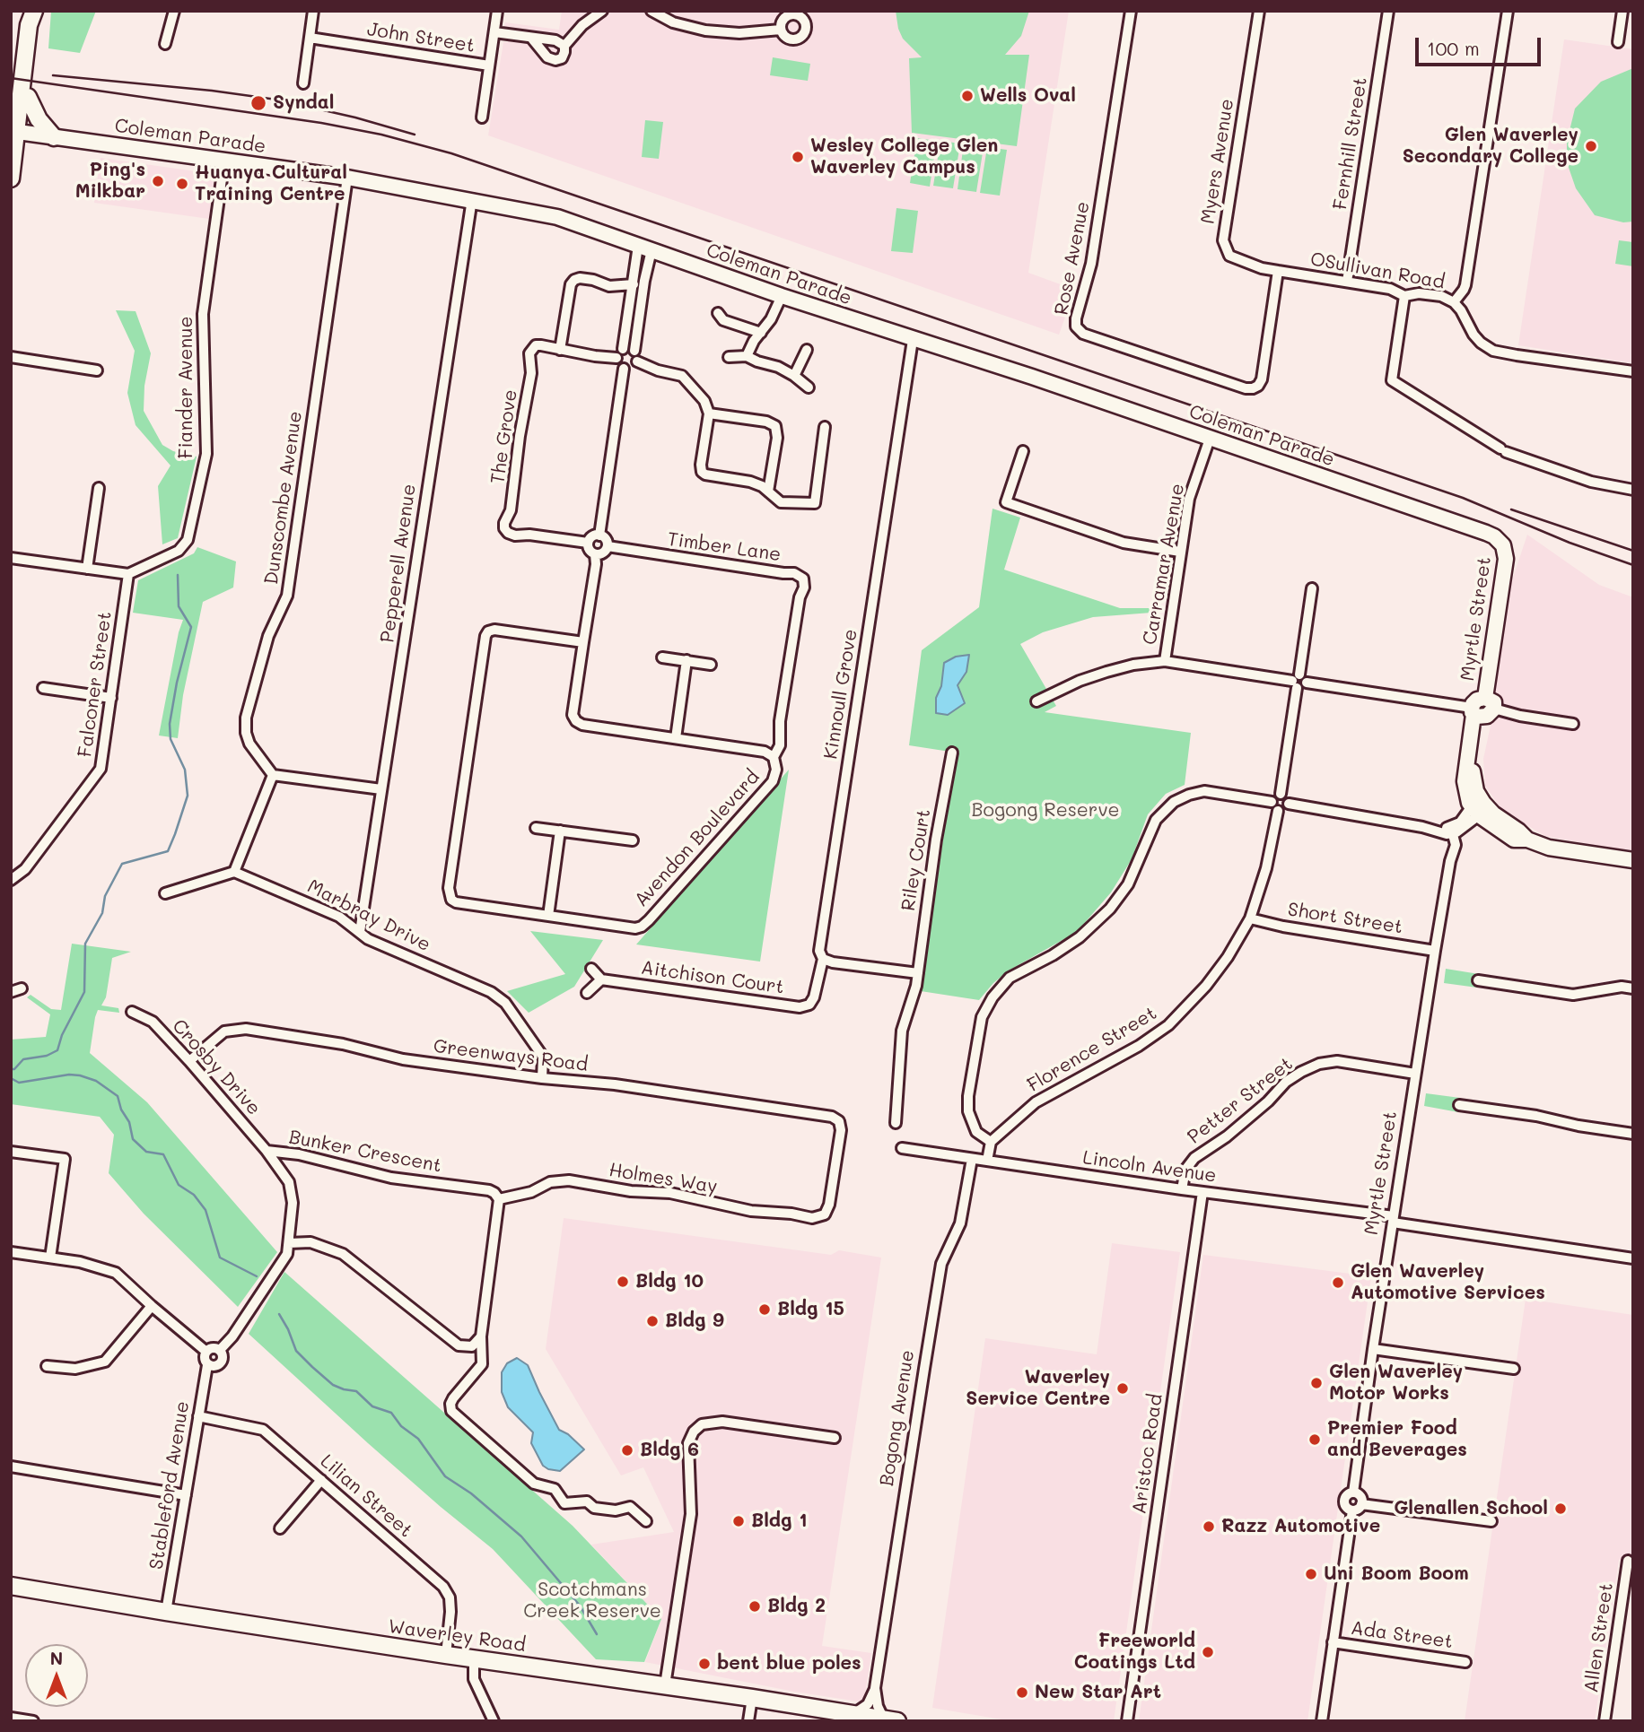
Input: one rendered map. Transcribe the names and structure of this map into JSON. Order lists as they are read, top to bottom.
{
  "streets": {
    "main road": ["Waverley Road"],
    "street": [
      "John Street",
      "Coleman Parade",
      "Fernhill Street",
      "Myers Avenue",
      "Rose Avenue",
      "OSullivan Road",
      "Fiander Avenue",
      "The Grove",
      "Dunscombe Avenue",
      "Timber Lane",
      "Pepperell Avenue",
      "Carramar Avenue",
      "Myrtle Street",
      "Falconer Street",
      "Kinnoull Grove",
      "Avendon Boulevard",
      "Riley Court",
      "Marbray Drive",
      "Short Street",
      "Aitchison Court",
      "Florence Street",
      "Greenways Road",
      "Crosby Drive",
      "Petter Street",
      "Bunker Crescent",
      "Lincoln Avenue",
      "Holmes Way",
      "Bogong Avenue",
      "Aristoc Road",
      "Stableford Avenue",
      "Lilian Street",
      "Ada Street",
      "Allen Street"
    ]
  },
  "crossings": [
    ["Coleman Parade", "Fiander Avenue"],
    ["Coleman Parade", "Dunscombe Avenue"],
    ["Coleman Parade", "Pepperell Avenue"],
    ["Coleman Parade", "Carramar Avenue"],
    ["Coleman Parade", "Myrtle Street"],
    ["Coleman Parade", "Kinnoull Grove"],
    ["Fernhill Street", "OSullivan Road"],
    ["Myers Avenue", "Rose Avenue"],
    ["Myers Avenue", "OSullivan Road"],
    ["Rose Avenue", "OSullivan Road"],
    ["Fiander Avenue", "Falconer Street"],
    ["The Grove", "Timber Lane"],
    ["The Grove", "Avendon Boulevard"],
    ["Timber Lane", "Avendon Boulevard"],
    ["Pepperell Avenue", "Marbray Drive"],
    ["Myrtle Street", "Short Street"],
    ["Myrtle Street", "Petter Street"],
    ["Myrtle Street", "Lincoln Avenue"],
    ["Kinnoull Grove", "Aitchison Court"],
    ["Marbray Drive", "Greenways Road"],
    ["Short Street", "Florence Street"],
    ["Greenways Road", "Crosby Drive"],
    ["Greenways Road", "Holmes Way"],
    ["Crosby Drive", "Bunker Crescent"],
    ["Crosby Drive", "Stableford Avenue"],
    ["Petter Street", "Lincoln Avenue"],
    ["Bunker Crescent", "Holmes Way"],
    ["Lincoln Avenue", "Bogong Avenue"],
    ["Lincoln Avenue", "Aristoc Road"],
    ["Bogong Avenue", "Waverley Road"],
    ["Stableford Avenue", "Lilian Street"],
    ["Stableford Avenue", "Waverley Road"],
    ["Lilian Street", "Waverley Road"]
  ],
  "parks": ["Bogong Reserve", "Scotchmans Creek Reserve"],
  "places": [
    "Wells Oval",
    "Syndal",
    "Glen Waverley Secondary College",
    "Wesley College Glen Waverley Campus",
    "Ping's Milkbar",
    "Huanya Cultural Training Centre",
    "Bldg 10",
    "Glen Waverley Automotive Services",
    "Bldg 15",
    "Bldg 9",
    "Glen Waverley Motor Works",
    "Waverley Service Centre",
    "Premier Food and Beverages",
    "Bldg 6",
    "Glenallen School",
    "Bldg 1",
    "Razz Automotive",
    "Uni Boom Boom",
    "Bldg 2",
    "Freeworld Coatings Ltd",
    "bent blue poles",
    "New Star Art"
  ],
  "scale_bar": "100 m",
  "north": "top"
}
